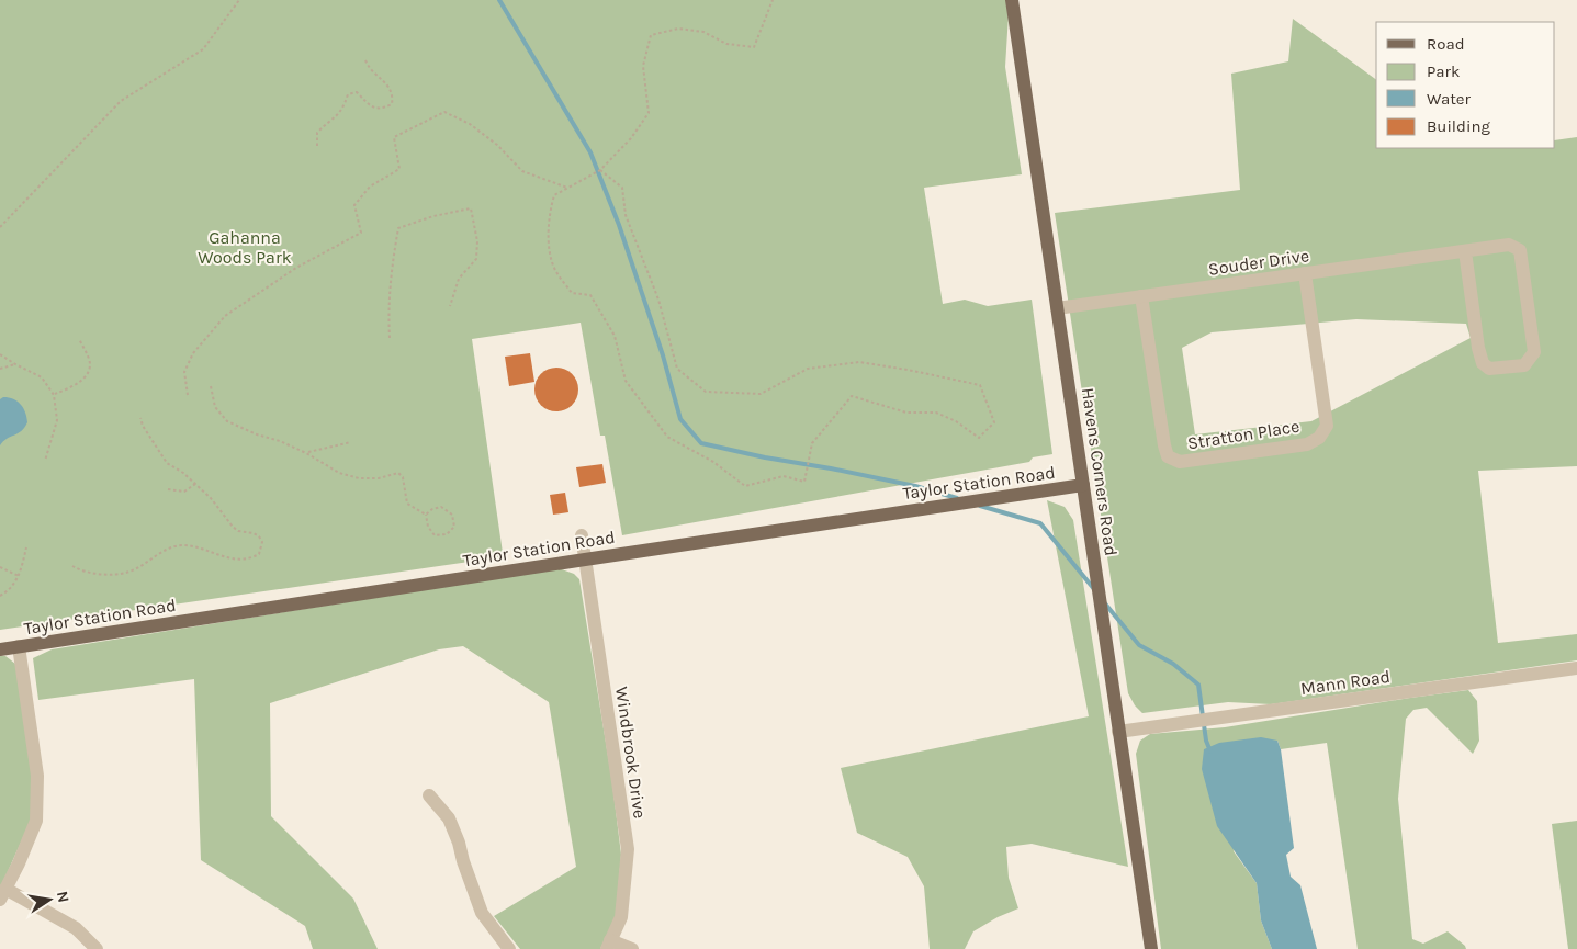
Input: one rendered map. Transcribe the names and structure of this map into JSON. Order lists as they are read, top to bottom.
{
  "streets": {
    "main road": ["Havens Corners Road", "Taylor Station Road"],
    "street": [
      "Souder Drive",
      "Stratton Place",
      "Mann Road",
      "Windbrook Drive"
    ]
  },
  "crossings": [
    ["Souder Drive", "Stratton Place"],
    ["Souder Drive", "Havens Corners Road"],
    ["Havens Corners Road", "Taylor Station Road"],
    ["Havens Corners Road", "Mann Road"],
    ["Taylor Station Road", "Windbrook Drive"]
  ],
  "parks": ["Gahanna Woods Park"],
  "legend": [
    "Road",
    "Park",
    "Water",
    "Building"
  ],
  "north": "right"
}
